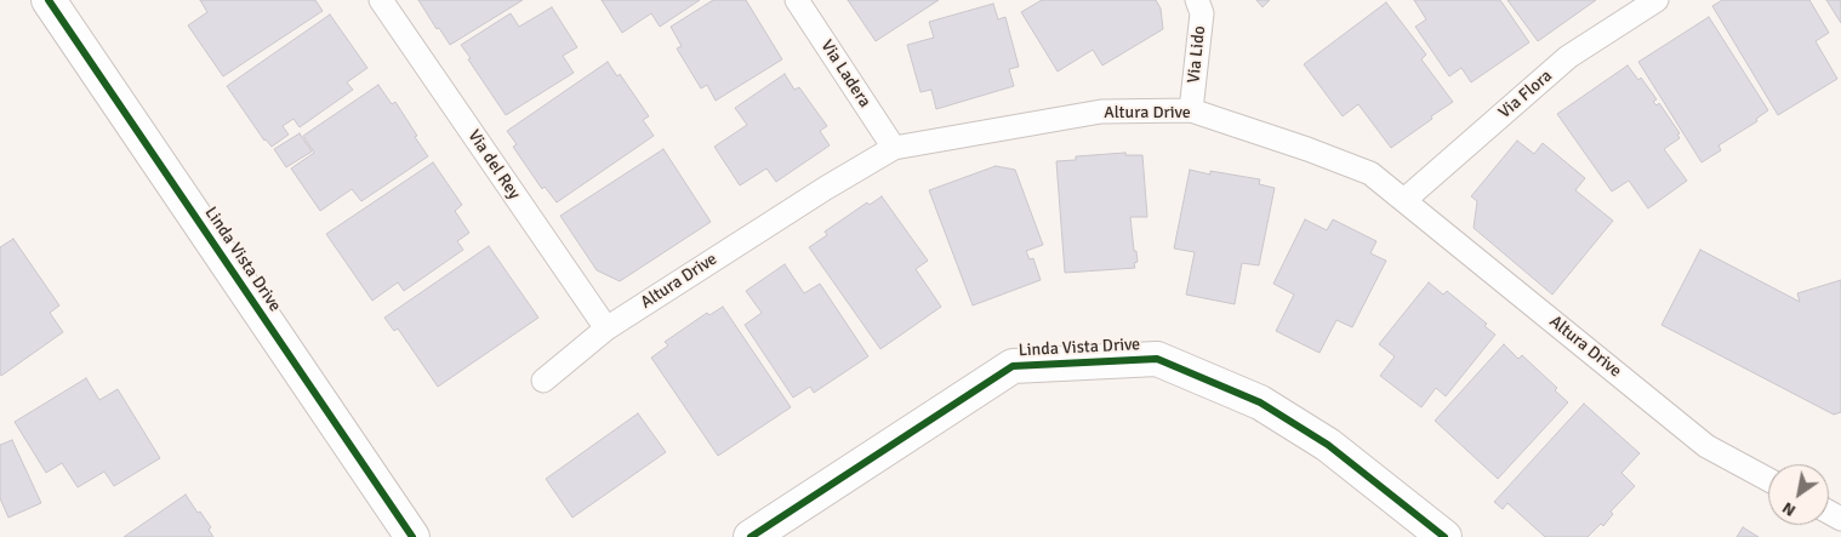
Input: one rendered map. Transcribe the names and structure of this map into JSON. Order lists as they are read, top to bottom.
{
  "streets": {
    "street": ["Linda Vista Drive"],
    "lane": [
      "Via Lido",
      "Via Ladera",
      "Via Flora",
      "Altura Drive",
      "Via del Rey"
    ]
  },
  "crossings": [
    ["Via Lido", "Altura Drive"],
    ["Via Ladera", "Altura Drive"],
    ["Via Flora", "Altura Drive"],
    ["Altura Drive", "Via del Rey"]
  ],
  "north": "bottom left"
}
